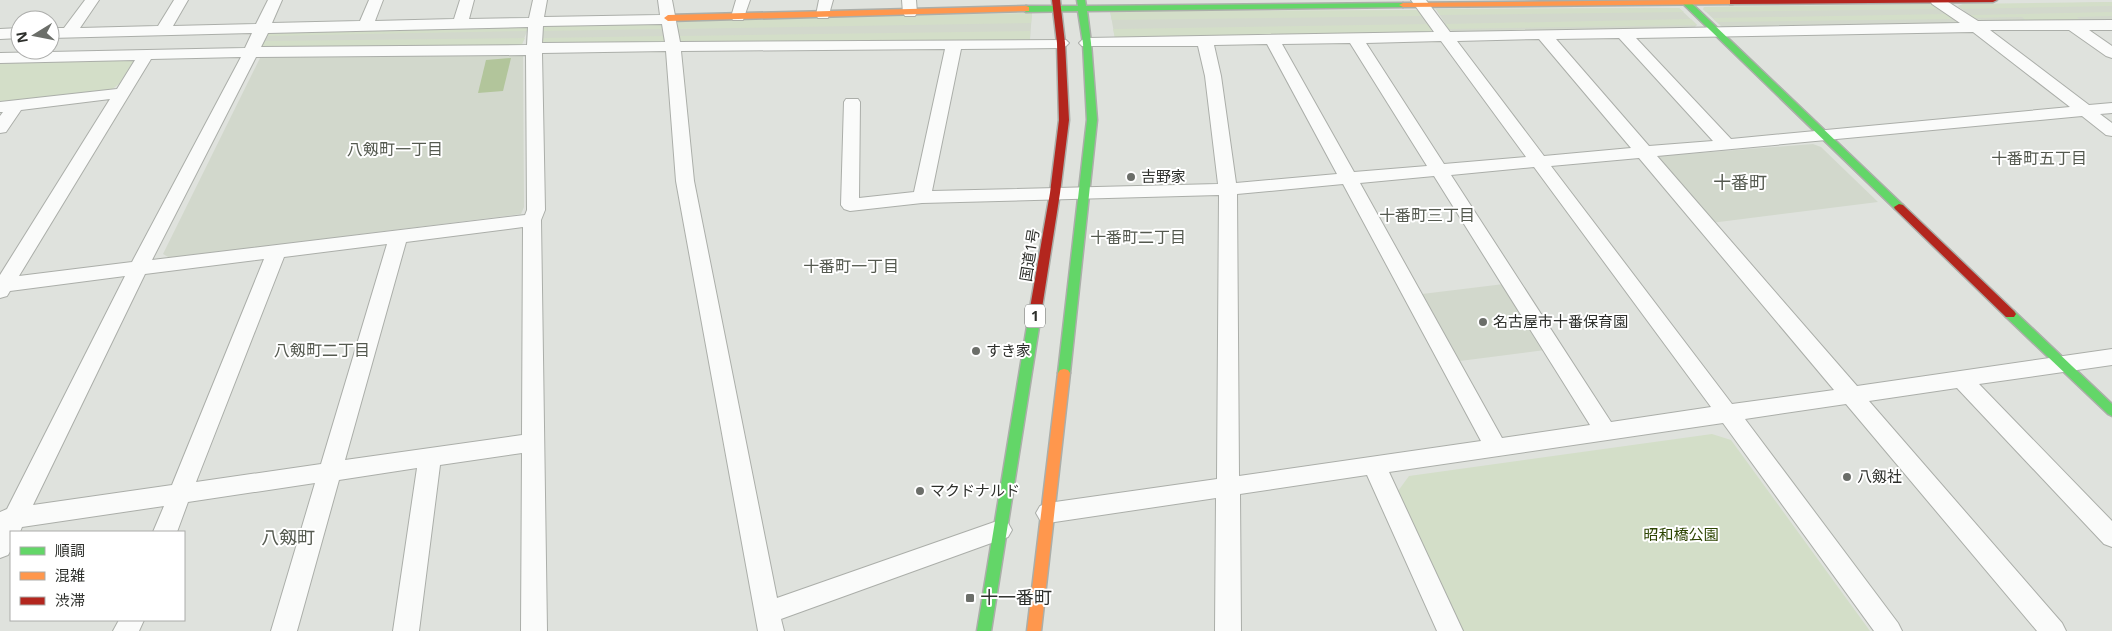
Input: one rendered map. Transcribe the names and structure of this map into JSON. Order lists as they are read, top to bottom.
{
  "streets": {
    "main road": ["国道1号", "1"]
  },
  "districts": [
    "八剱町一丁目",
    "十番町五丁目",
    "十番町",
    "十番町三丁目",
    "十番町二丁目",
    "十番町一丁目",
    "八剱町二丁目",
    "八剱町"
  ],
  "parks": ["昭和橋公園"],
  "places": {
    "other": [
      "吉野家",
      "名古屋市十番保育園",
      "すき家",
      "八剱社",
      "マクドナルド"
    ],
    "transit": ["十一番町"]
  },
  "legend": ["順調", "混雑", "渋滞"],
  "north": "left"
}
